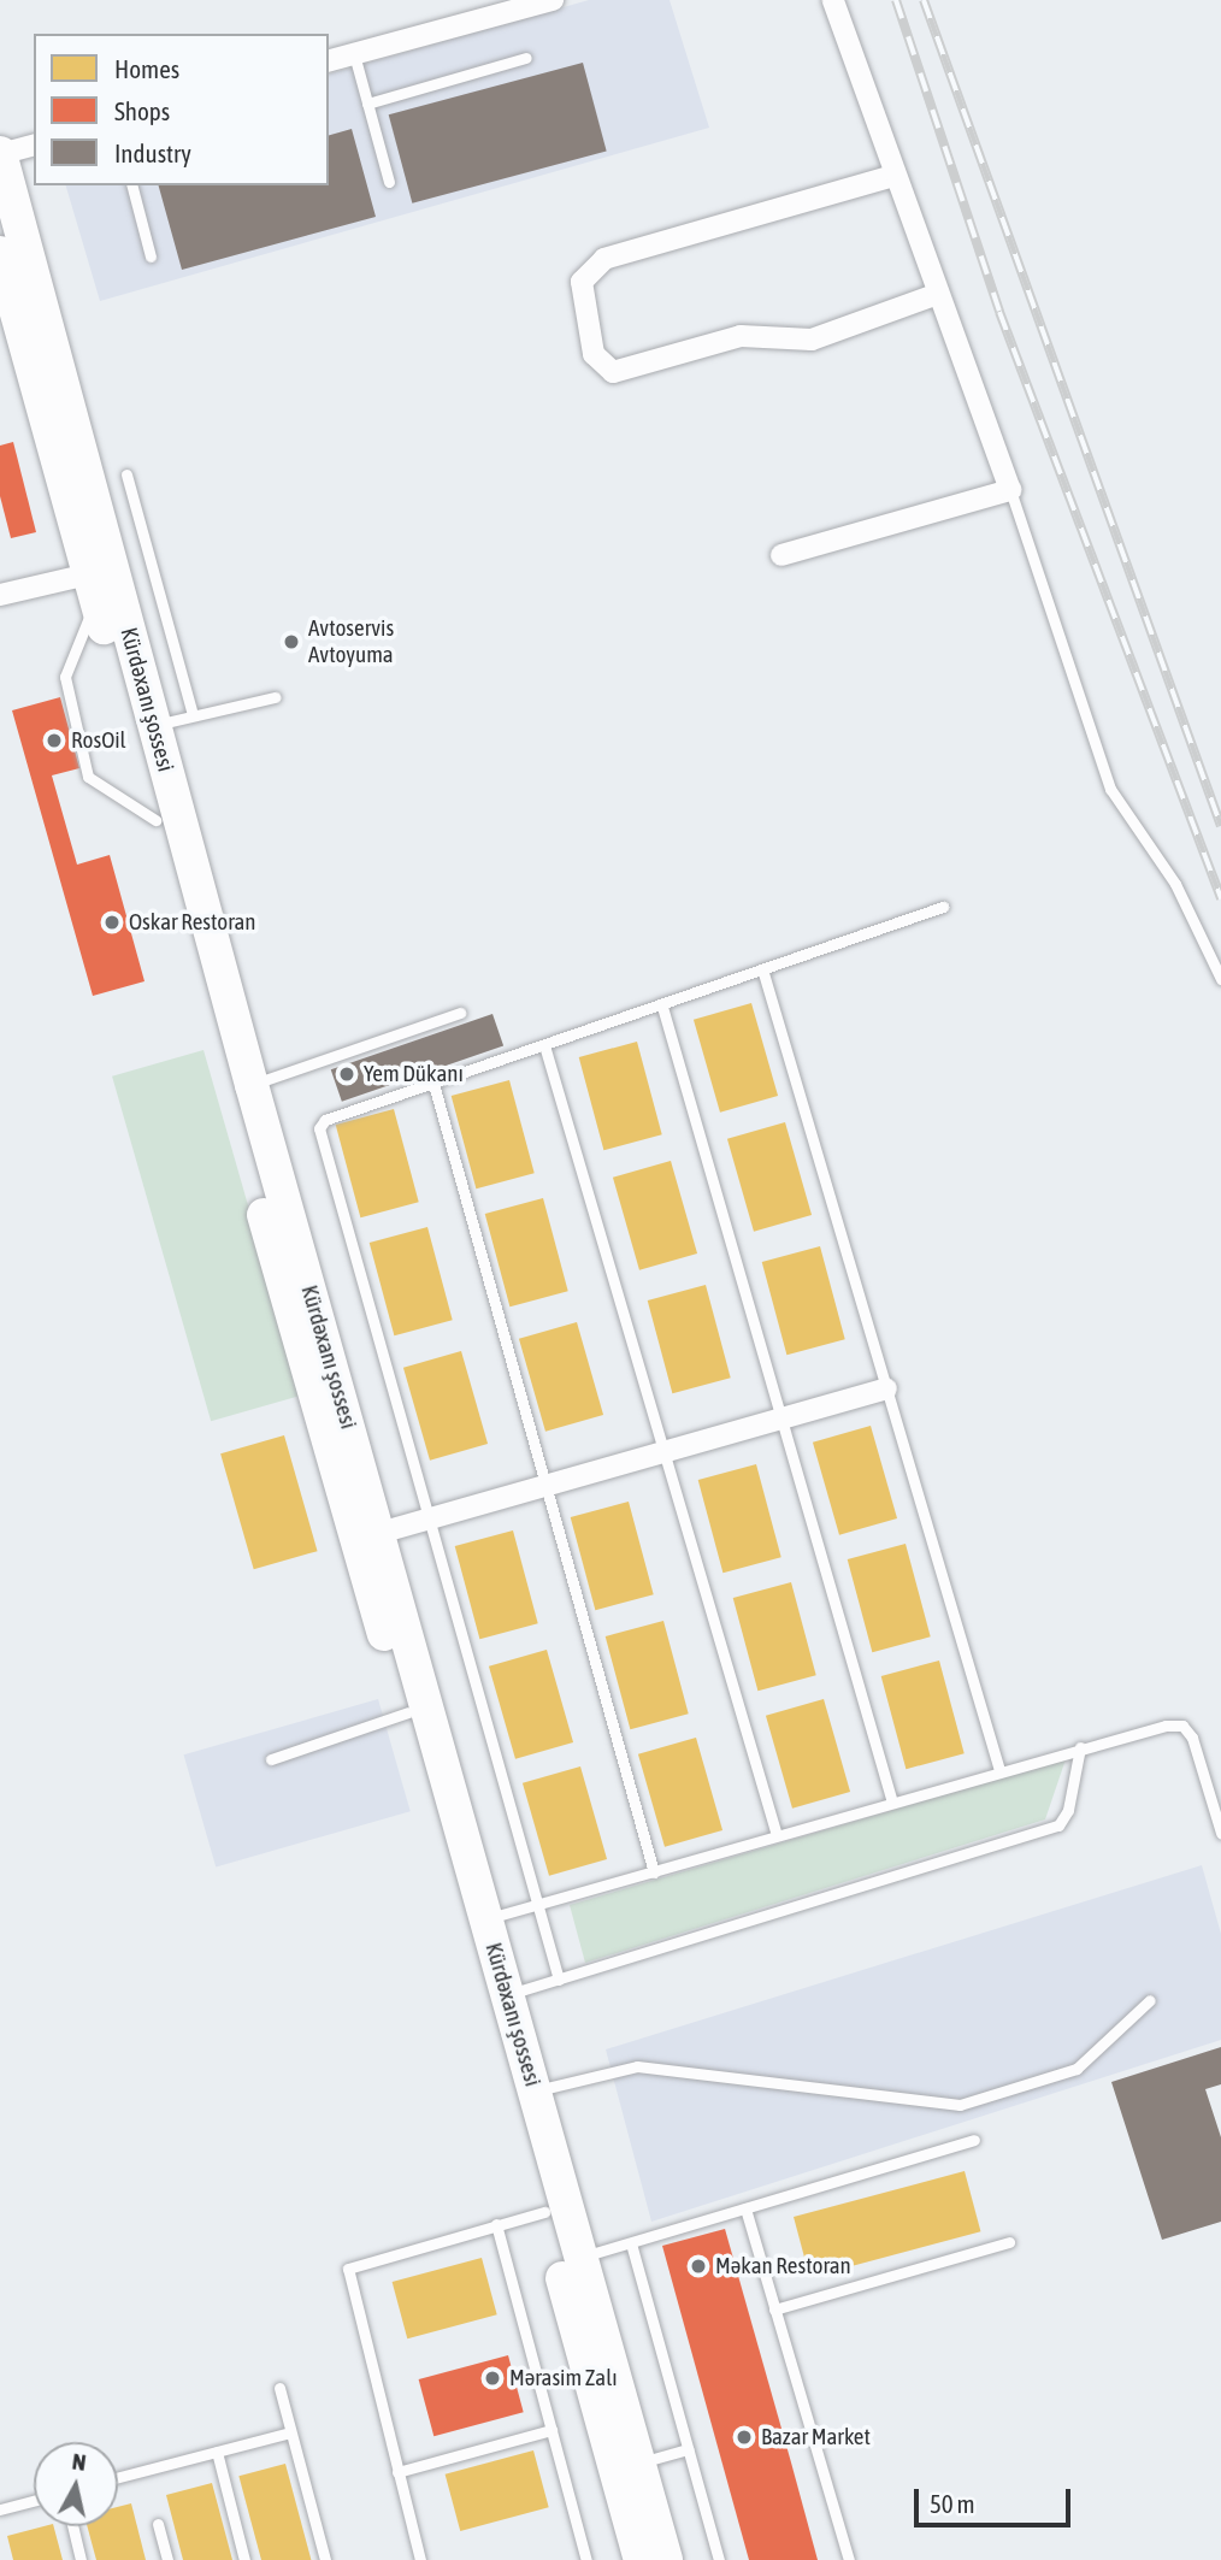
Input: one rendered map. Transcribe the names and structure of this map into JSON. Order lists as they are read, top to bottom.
{
  "streets": {
    "main road": ["Kürdəxanı şossesi"]
  },
  "places": [
    "Avtoservis Avtoyuma",
    "RosOil",
    "Oskar Restoran",
    "Yem Dükanı",
    "Məkan Restoran",
    "Mərasim Zalı",
    "Bazar Market"
  ],
  "legend": ["Homes", "Shops", "Industry"],
  "scale_bar": "50 m",
  "north": "top"
}
